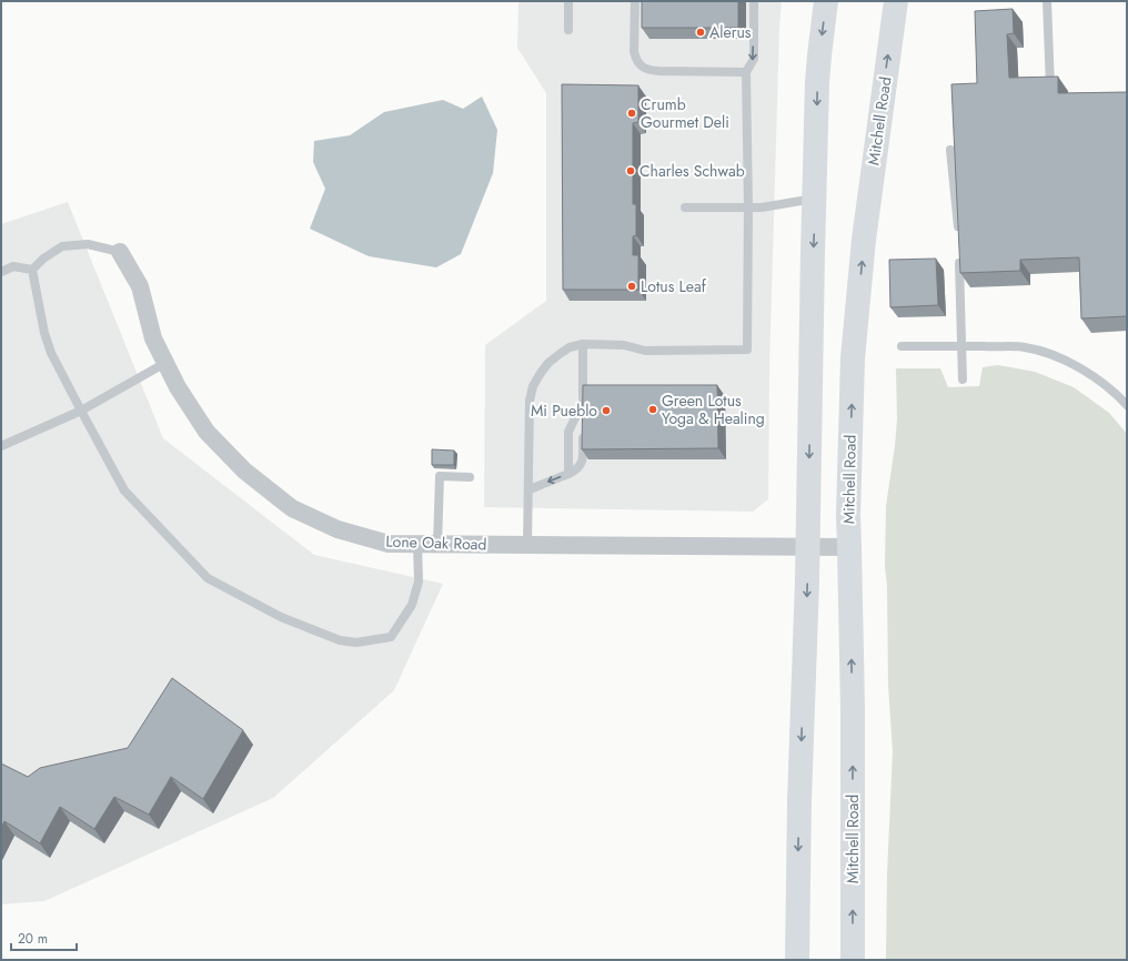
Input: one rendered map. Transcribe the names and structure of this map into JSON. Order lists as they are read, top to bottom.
{
  "streets": {
    "main road": ["Mitchell Road"],
    "street": ["Lone Oak Road"]
  },
  "crossings": [
    ["Mitchell Road", "Lone Oak Road"]
  ],
  "places": [
    "Alerus",
    "Crumb Gourmet Deli",
    "Charles Schwab",
    "Lotus Leaf",
    "Green Lotus Yoga & Healing",
    "Mi Pueblo"
  ],
  "scale_bar": "20 m"
}
